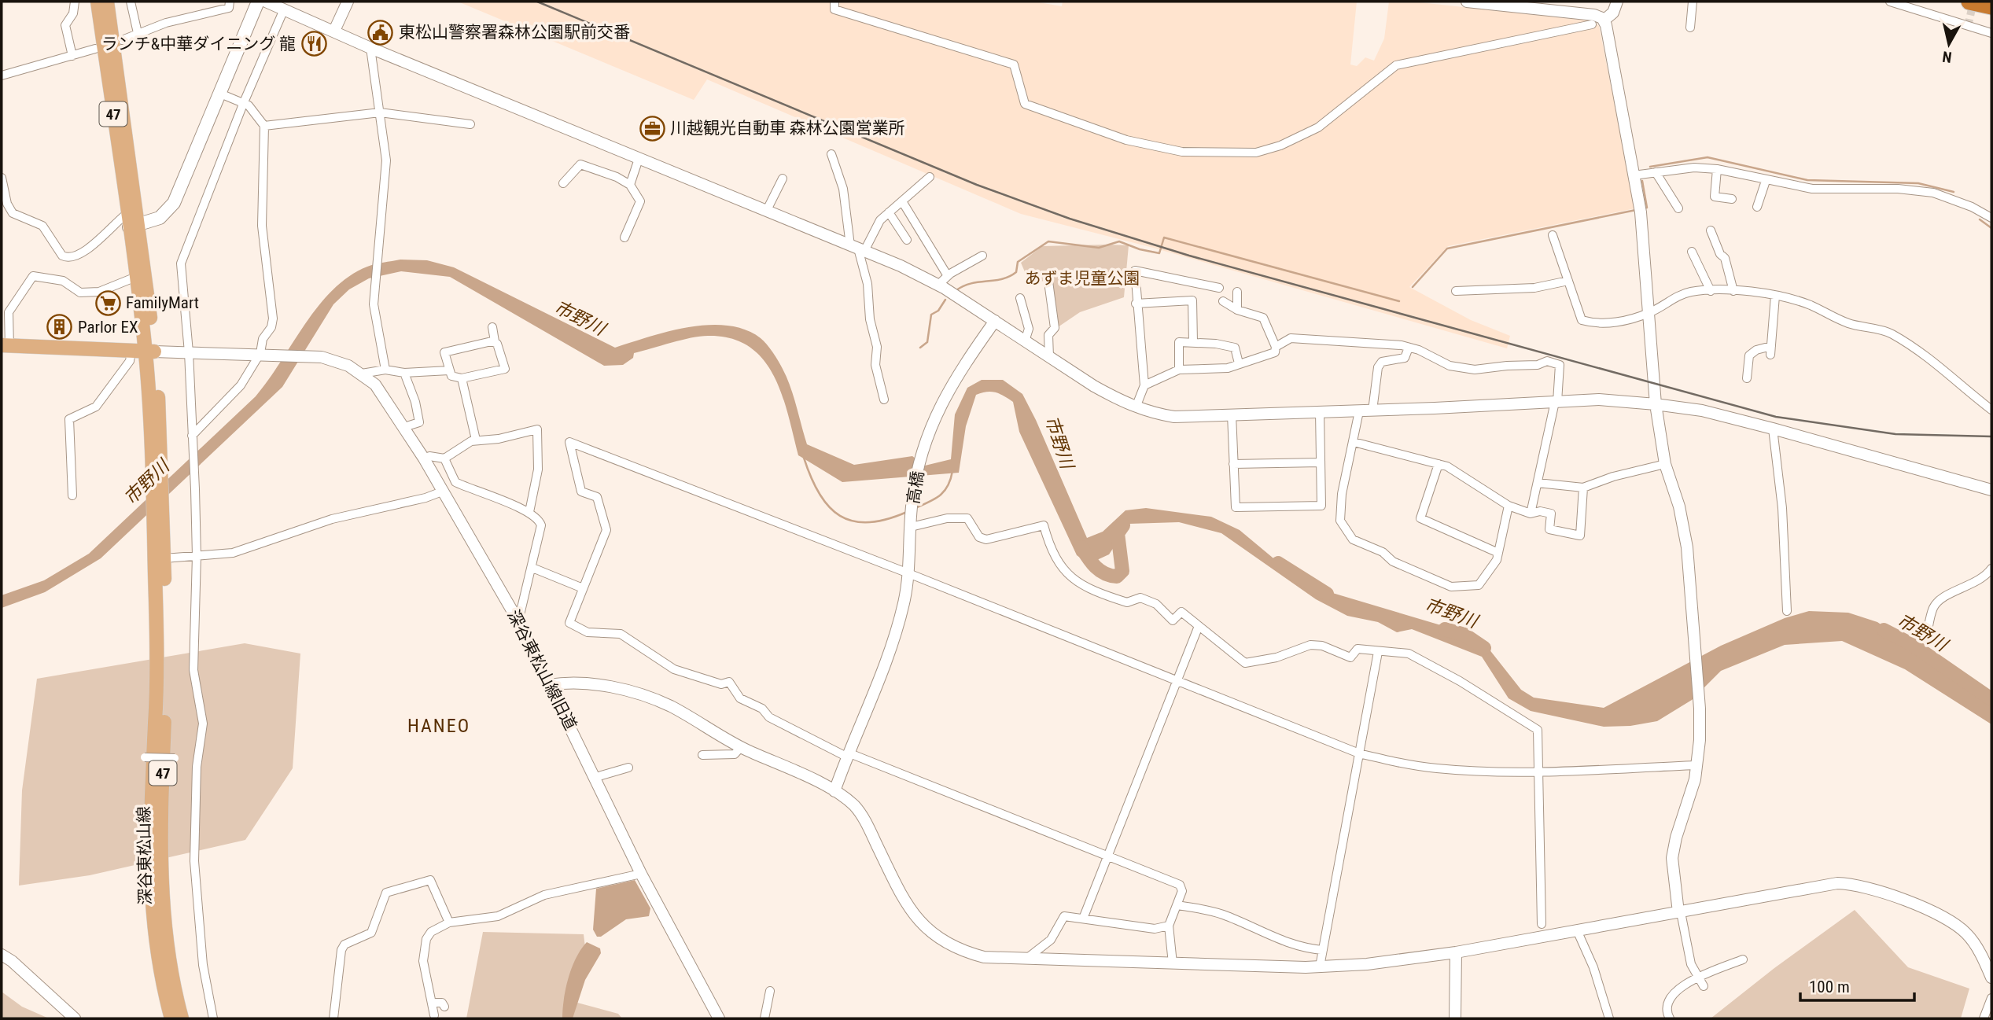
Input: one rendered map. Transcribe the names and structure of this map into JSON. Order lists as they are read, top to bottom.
{
  "streets": {
    "main road": ["47", "深谷東松山線"],
    "street": ["高橋", "深谷東松山線旧道"]
  },
  "crossings": [
    ["47", "深谷東松山線"]
  ],
  "districts": ["HANEO"],
  "water": ["市野川"],
  "parks": ["あずま児童公園"],
  "places": {
    "public building": ["東松山警察署森林公園駅前交番"],
    "restaurant": ["ランチ&中華ダイニング 龍"],
    "office": ["川越観光自動車 森林公園営業所"],
    "supermarket": ["FamilyMart"],
    "building": ["Parlor EX"]
  },
  "scale_bar": "100 m",
  "north": "bottom"
}
